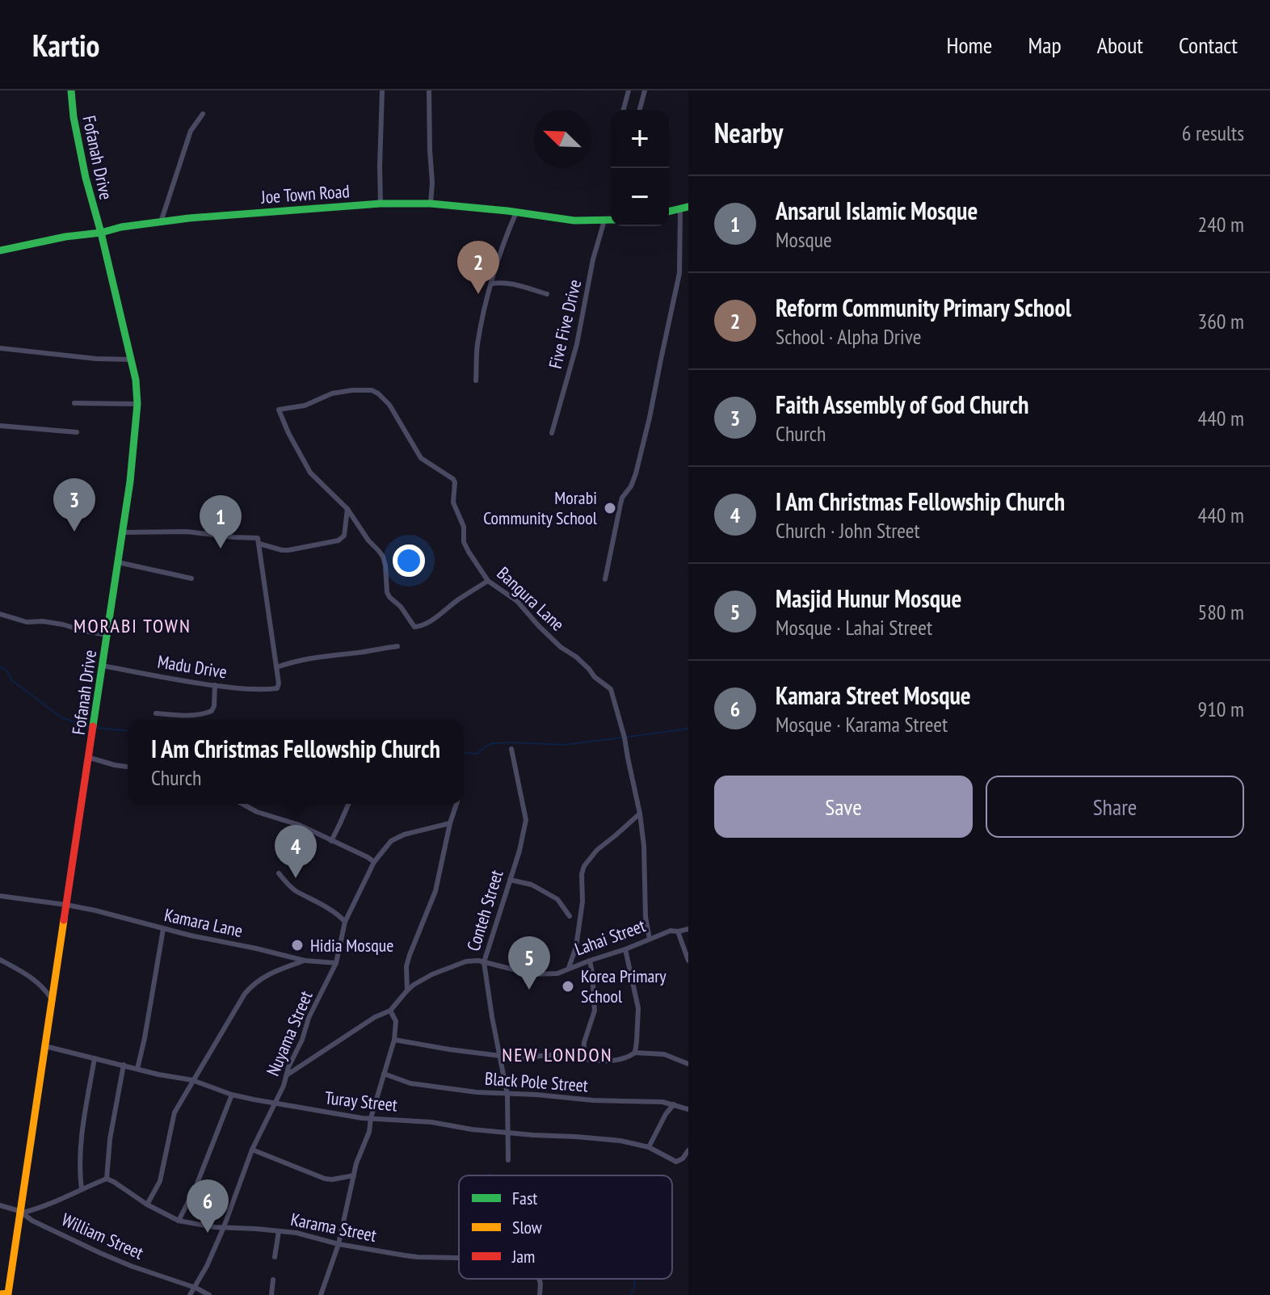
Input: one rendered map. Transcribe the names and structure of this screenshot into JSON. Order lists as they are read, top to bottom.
{
  "streets": {
    "street": [
      "Fofanah Drive",
      "Joe Town Road",
      "Five Five Drive",
      "Bangura Lane",
      "Madu Drive",
      "Conteh Street",
      "Kamara Lane",
      "Lahai Street",
      "Nuyama Street",
      "Black Pole Street",
      "Turay Street",
      "Karama Street",
      "William Street"
    ]
  },
  "crossings": [
    ["Fofanah Drive", "Joe Town Road"],
    ["Fofanah Drive", "Madu Drive"],
    ["Fofanah Drive", "Kamara Lane"],
    ["Fofanah Drive", "Turay Street"],
    ["Fofanah Drive", "William Street"],
    ["Joe Town Road", "Five Five Drive"],
    ["Bangura Lane", "Lahai Street"],
    ["Conteh Street", "Lahai Street"],
    ["Conteh Street", "Black Pole Street"],
    ["Conteh Street", "Turay Street"],
    ["Kamara Lane", "Nuyama Street"],
    ["Lahai Street", "Nuyama Street"],
    ["Nuyama Street", "Turay Street"],
    ["Nuyama Street", "Karama Street"],
    ["Nuyama Street", "William Street"]
  ],
  "districts": ["MORABI TOWN", "NEW LONDON"],
  "places": ["Morabi Community School", "Hidia Mosque", "Korea Primary School"],
  "legend": ["Fast", "Slow", "Jam"],
  "north": "top left",
  "page": {
    "header": "Kartio",
    "nav": [
      "Home",
      "Map",
      "About",
      "Contact"
    ],
    "heading": ["Nearby", "6 results"],
    "map_buttons": ["+", "−"],
    "list": [
      {
        "mark": "1",
        "name": "Ansarul Islamic Mosque",
        "note": "Mosque",
        "value": "240 m"
      },
      {
        "mark": "2",
        "name": "Reform Community Primary School",
        "note": "School · Alpha Drive",
        "value": "360 m"
      },
      {
        "mark": "3",
        "name": "Faith Assembly of God Church",
        "note": "Church",
        "value": "440 m"
      },
      {
        "mark": "4",
        "name": "I Am Christmas Fellowship Church",
        "note": "Church · John Street",
        "value": "440 m"
      },
      {
        "mark": "5",
        "name": "Masjid Hunur Mosque",
        "note": "Mosque · Lahai Street",
        "value": "580 m"
      },
      {
        "mark": "6",
        "name": "Kamara Street Mosque",
        "note": "Mosque · Karama Street",
        "value": "910 m"
      }
    ],
    "pins": [
      "2",
      "3",
      "1",
      "4",
      "5",
      "6"
    ],
    "popup": ["I Am Christmas Fellowship Church", "Church"],
    "buttons": ["Save", "Share"]
  }
}
